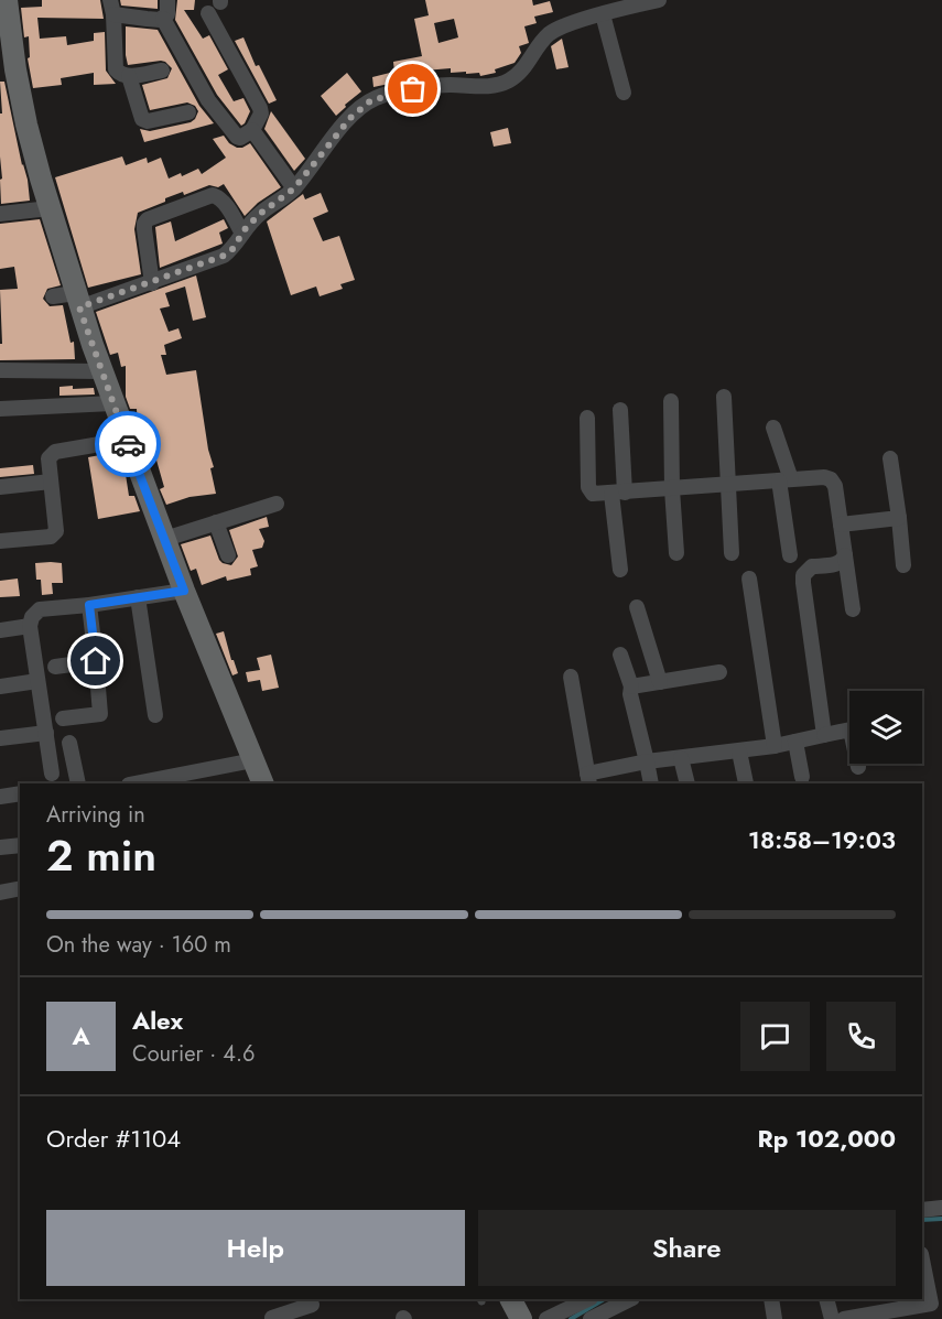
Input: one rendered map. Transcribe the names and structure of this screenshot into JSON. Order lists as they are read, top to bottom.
{
  "page": {
    "heading": ["2 min", "Arriving in", "18:58–19:03"],
    "panel": [
      "Alex",
      "Courier · 4.6",
      "Order #1104",
      "Rp 102,000"
    ],
    "bar": "On the way · 160 m",
    "round": "A",
    "buttons": ["Help", "Share"]
  }
}
